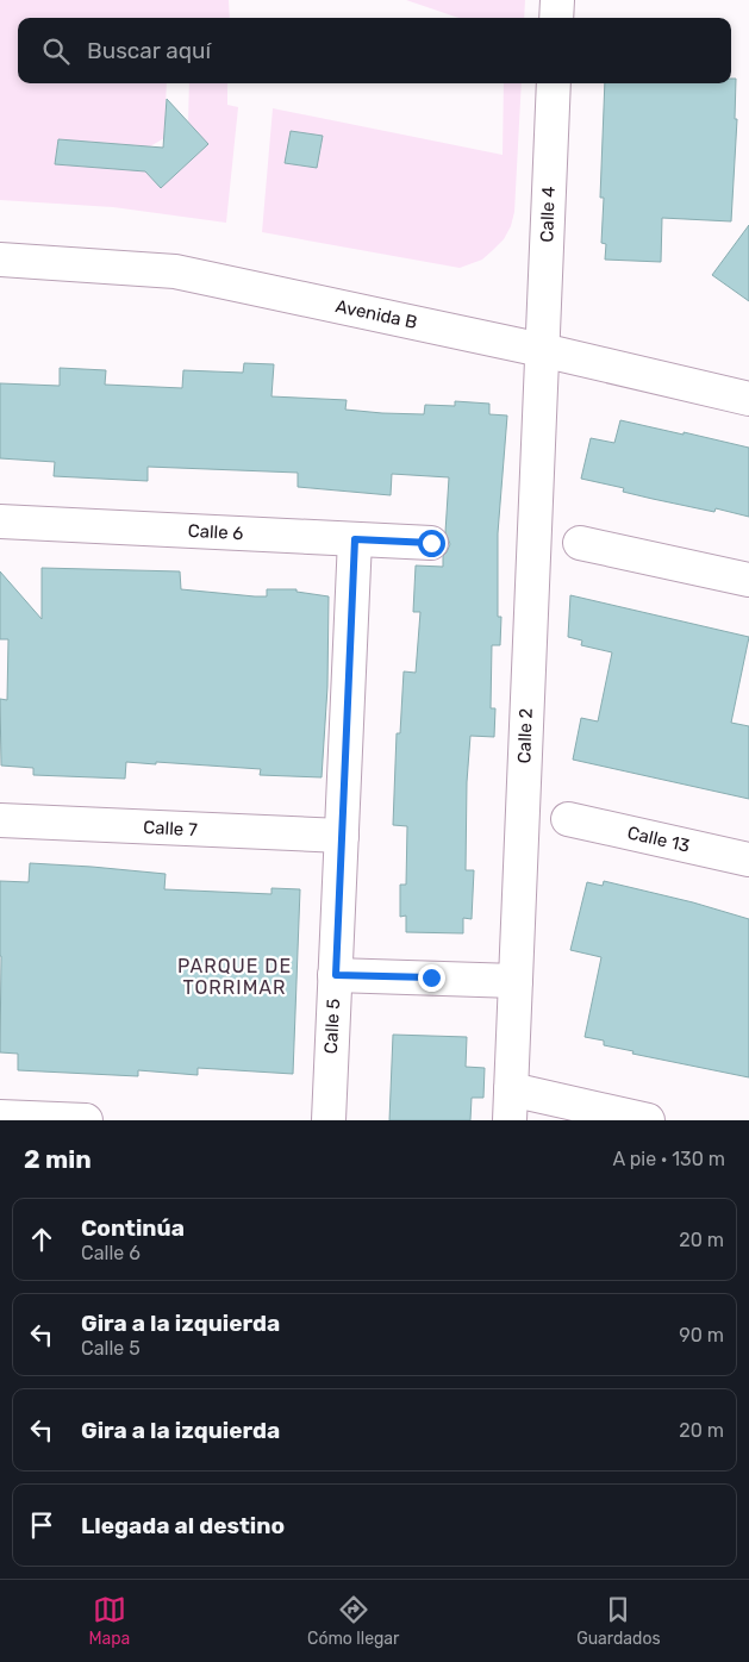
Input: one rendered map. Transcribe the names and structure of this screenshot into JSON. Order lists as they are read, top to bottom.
{
  "streets": {
    "street": [
      "Calle 4",
      "Avenida B",
      "Calle 6",
      "Calle 2",
      "Calle 7",
      "Calle 13",
      "Calle 5"
    ]
  },
  "crossings": [
    ["Calle 4", "Avenida B"],
    ["Calle 4", "Calle 2"],
    ["Avenida B", "Calle 2"],
    ["Calle 6", "Calle 5"],
    ["Calle 7", "Calle 5"]
  ],
  "districts": ["PARQUE DE TORRIMAR"],
  "page": {
    "search": "Buscar aquí",
    "heading": ["2 min", "A pie · 130 m"],
    "list": [
      ["Continúa", "Calle 6", "20 m"],
      ["Gira a la izquierda", "Calle 5", "90 m"],
      ["Gira a la izquierda", "20 m"],
      "Llegada al destino"
    ],
    "nav": ["Mapa", "Cómo llegar", "Guardados"]
  }
}
